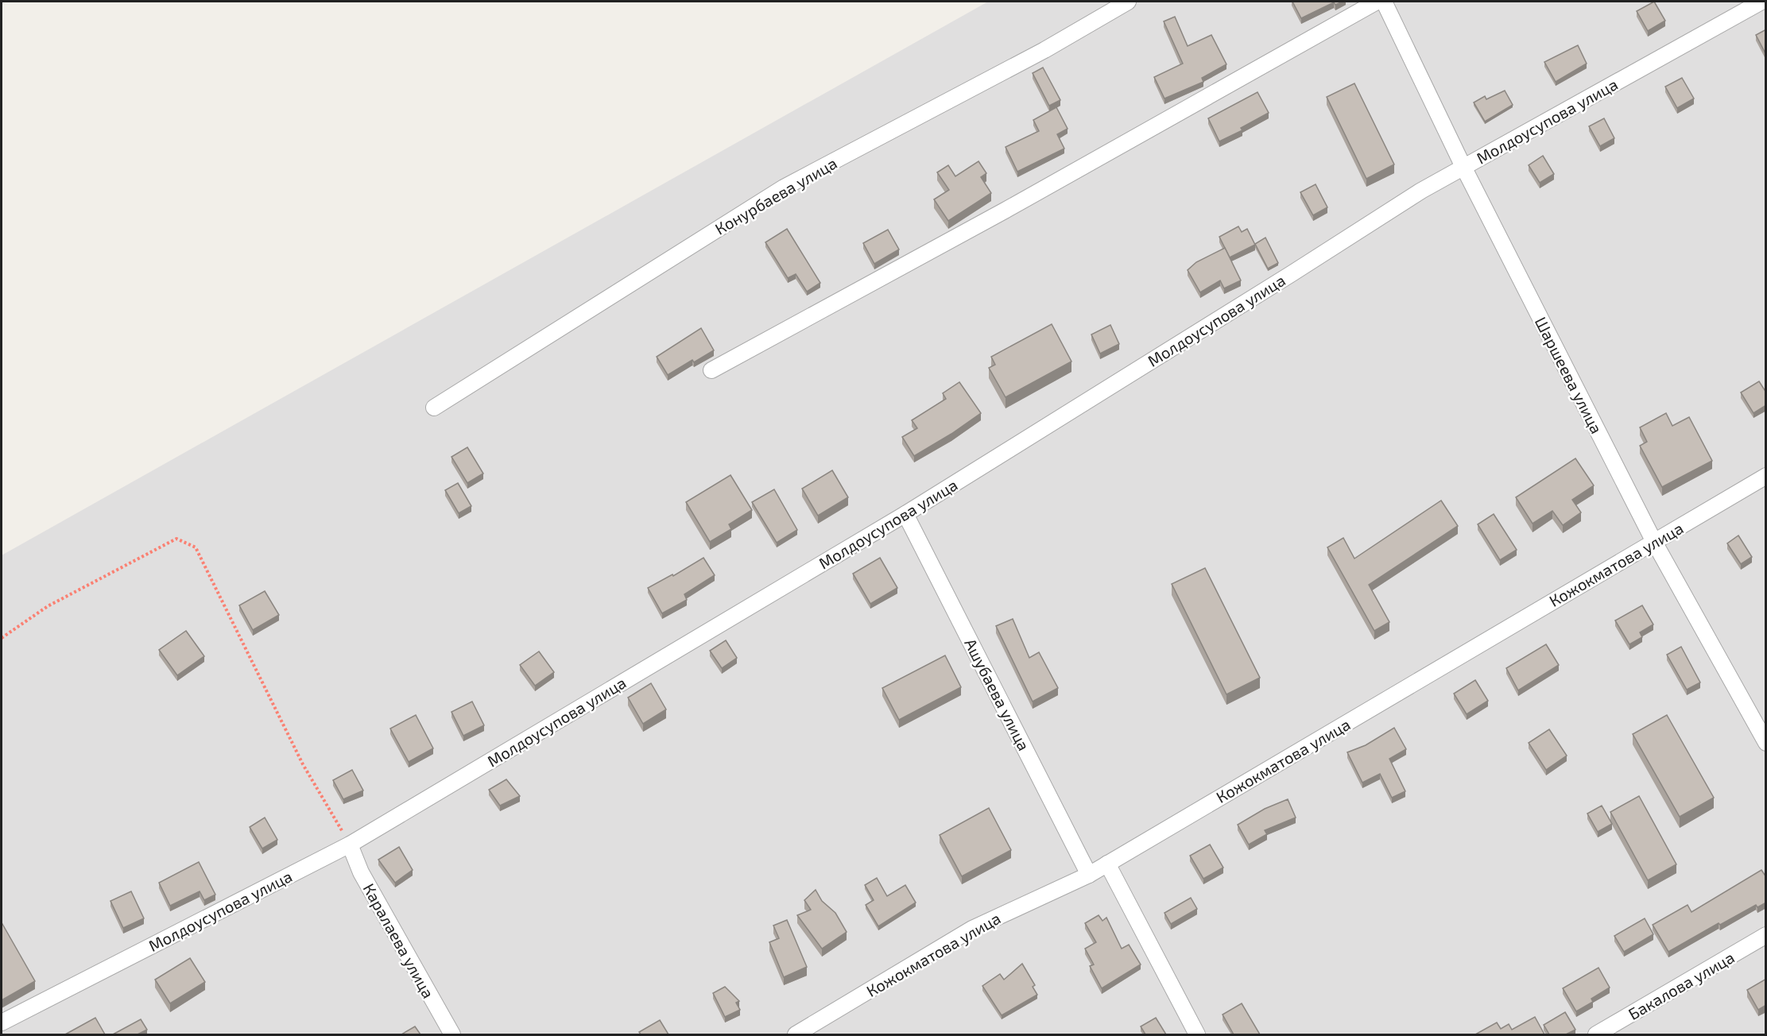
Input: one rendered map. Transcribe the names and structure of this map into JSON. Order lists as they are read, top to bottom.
{
  "streets": {
    "street": [
      "Молдоусупова улица",
      "Конурбаева улица",
      "Шаршеева улица",
      "Кожокматова улица",
      "Ашубаева улица",
      "Каралаева улица",
      "Бакалова улица"
    ]
  },
  "crossings": [
    ["Молдоусупова улица", "Шаршеева улица"],
    ["Молдоусупова улица", "Ашубаева улица"],
    ["Молдоусупова улица", "Каралаева улица"],
    ["Шаршеева улица", "Кожокматова улица"],
    ["Кожокматова улица", "Ашубаева улица"]
  ]
}
